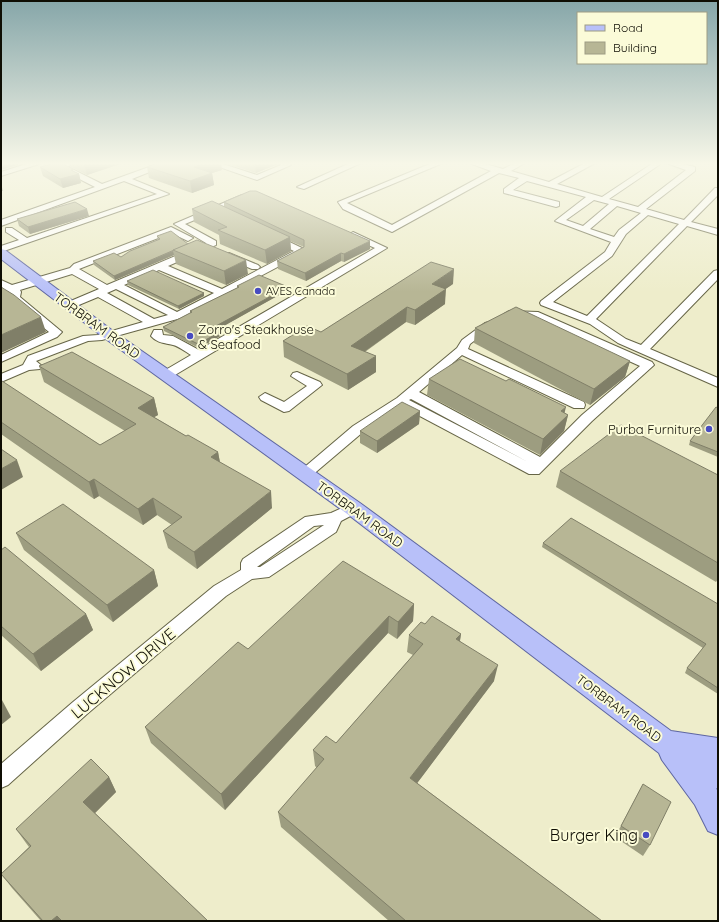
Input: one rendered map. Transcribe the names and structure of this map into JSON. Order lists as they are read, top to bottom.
{
  "streets": {
    "main road": ["TORBRAM ROAD"],
    "street": ["LUCKNOW DRIVE"]
  },
  "crossings": [
    ["TORBRAM ROAD", "LUCKNOW DRIVE"]
  ],
  "places": [
    "AVES Canada",
    "Zorro's Steakhouse & Seafood",
    "Purba Furniture",
    "Burger King"
  ],
  "legend": ["Road", "Building"]
}
